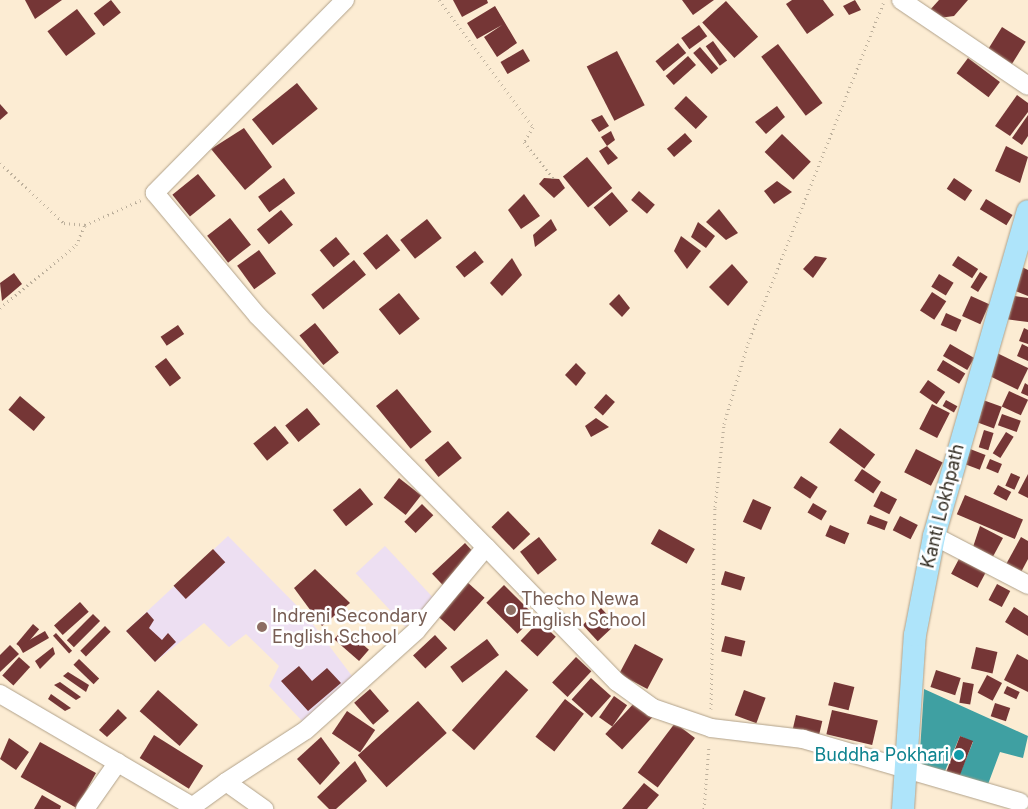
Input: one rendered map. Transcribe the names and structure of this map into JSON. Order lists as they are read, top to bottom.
{
  "streets": {
    "main road": ["Kanti Lokhpath"]
  },
  "places": ["Thecho Newa English School", "Indreni Secondary English School", "Buddha Pokhari"]
}
